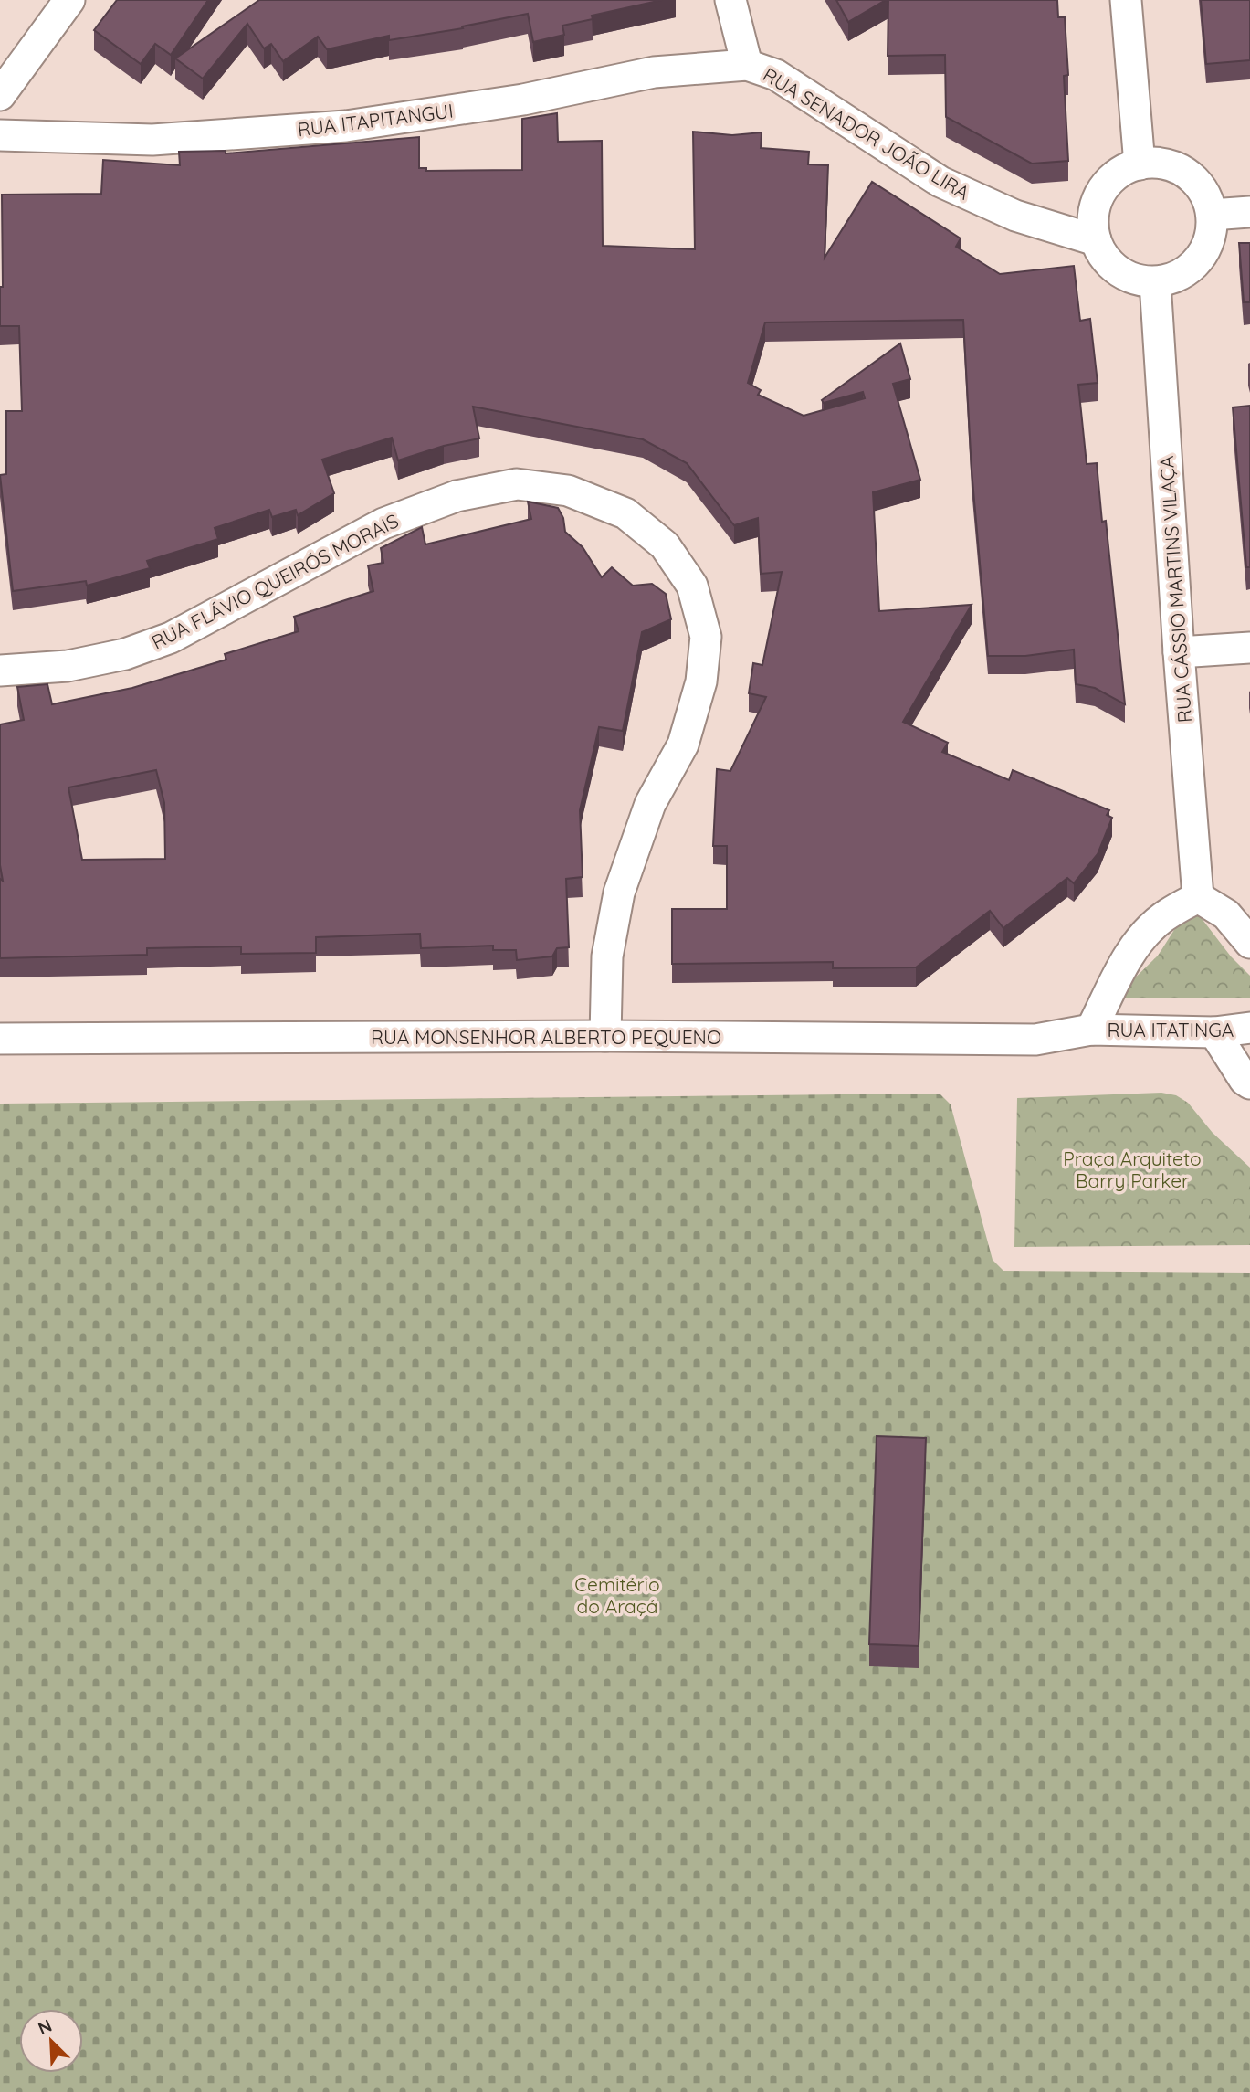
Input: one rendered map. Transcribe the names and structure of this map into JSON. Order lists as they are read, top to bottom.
{
  "streets": {
    "street": [
      "RUA ITAPITANGUI",
      "RUA SENADOR JOÃO LIRA",
      "RUA FLÁVIO QUEIRÓS MORAIS",
      "RUA CÁSSIO MARTINS VILAÇA",
      "RUA ITATINGA",
      "RUA MONSENHOR ALBERTO PEQUENO"
    ]
  },
  "crossings": [
    ["RUA ITAPITANGUI", "RUA SENADOR JOÃO LIRA"],
    ["RUA SENADOR JOÃO LIRA", "RUA CÁSSIO MARTINS VILAÇA"],
    ["RUA FLÁVIO QUEIRÓS MORAIS", "RUA MONSENHOR ALBERTO PEQUENO"],
    ["RUA ITATINGA", "RUA MONSENHOR ALBERTO PEQUENO"]
  ],
  "parks": ["Praça Arquiteto Barry Parker", "Cemitério do Araçá"],
  "north": "top left"
}
